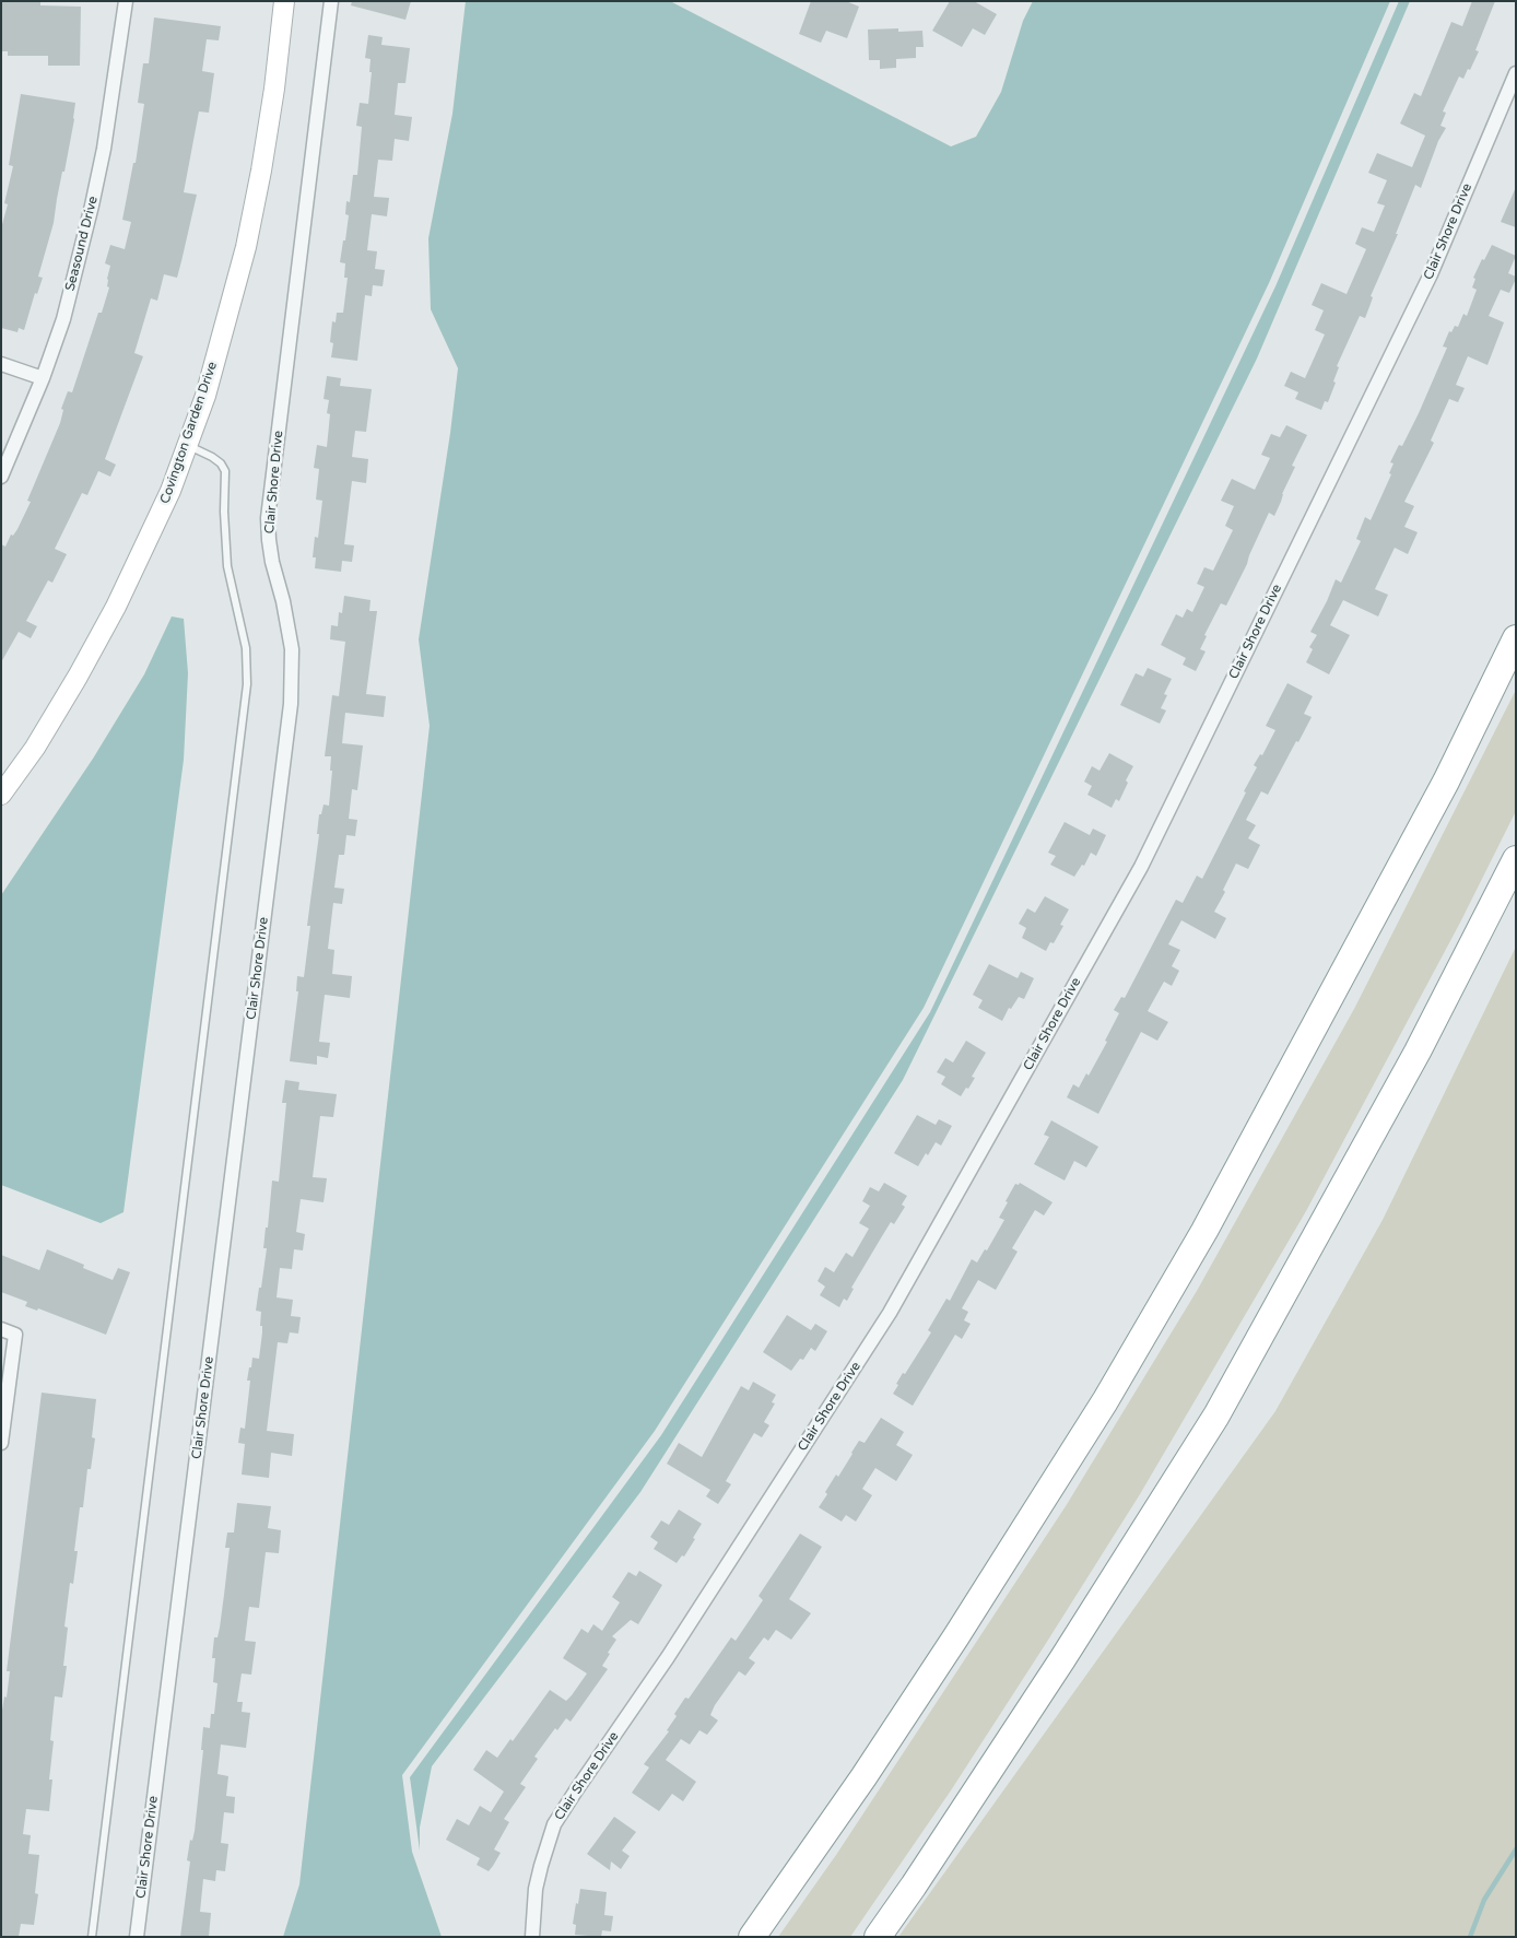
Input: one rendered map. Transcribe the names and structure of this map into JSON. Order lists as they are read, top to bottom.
{
  "streets": {
    "street": ["Clair Shore Drive", "Seasound Drive", "Covington Garden Drive"]
  }
}
